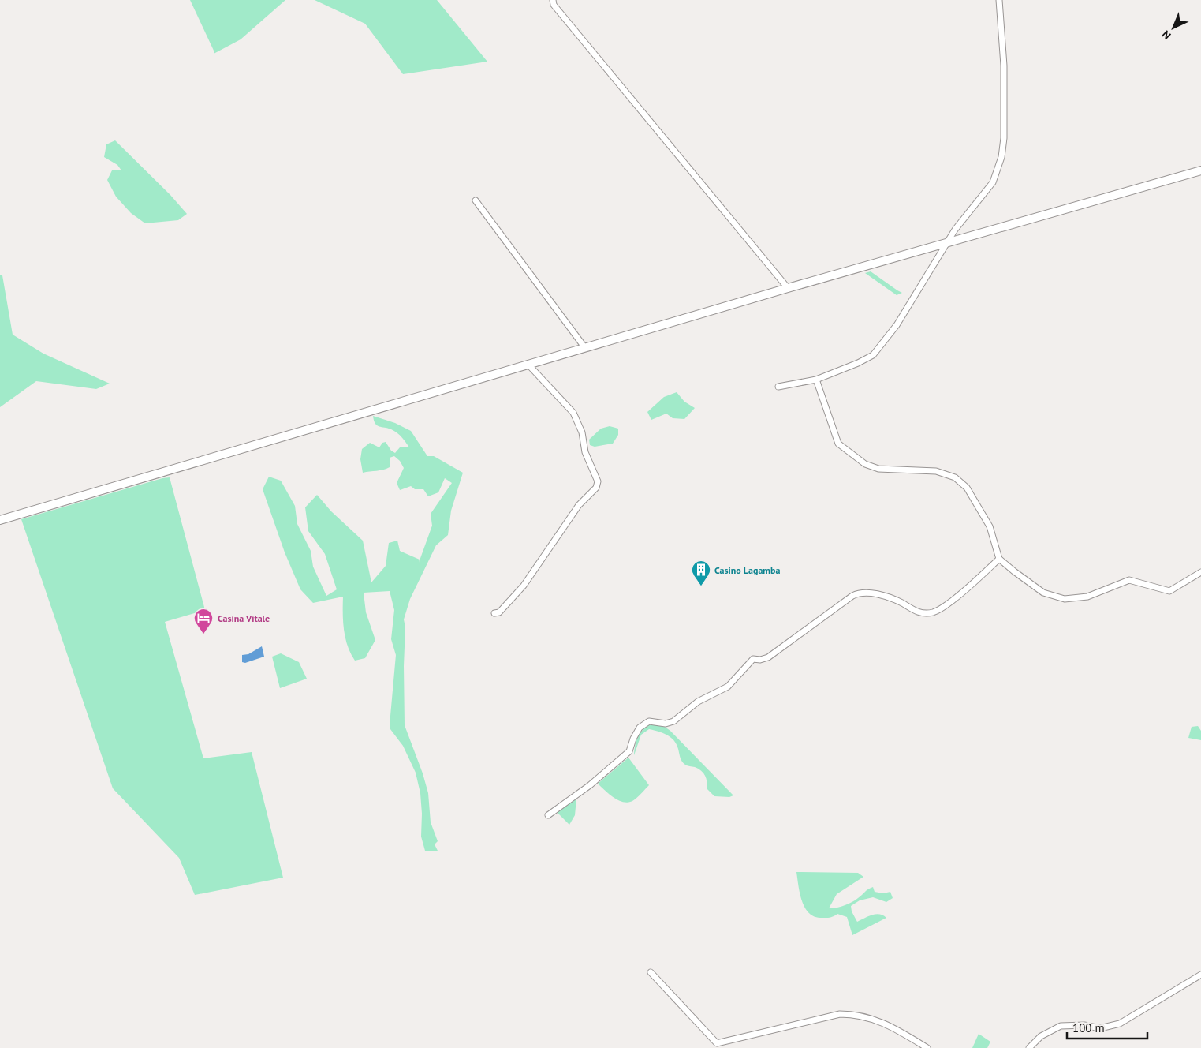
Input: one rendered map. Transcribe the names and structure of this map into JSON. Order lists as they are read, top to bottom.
{
  "places": {
    "building": ["Casino Lagamba"],
    "hotel": ["Casina Vitale"]
  },
  "scale_bar": "100 m",
  "north": "bottom left"
}
